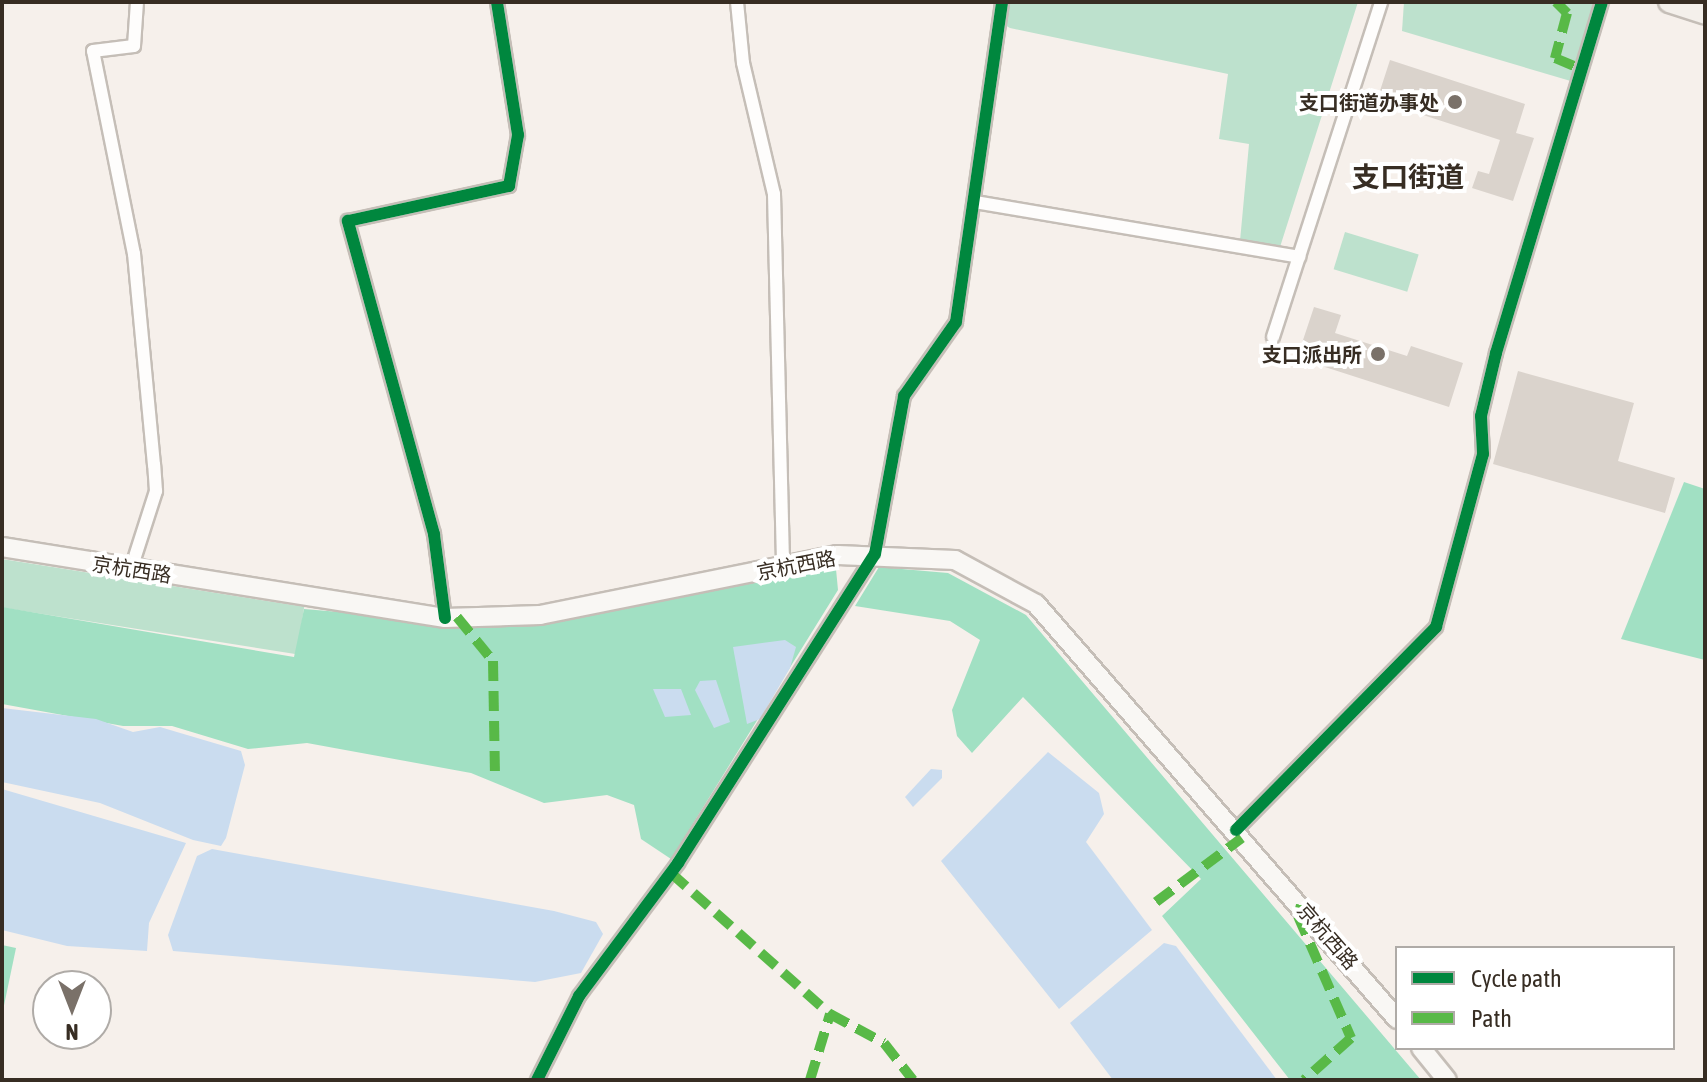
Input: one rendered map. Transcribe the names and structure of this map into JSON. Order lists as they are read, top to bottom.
{
  "streets": {
    "main road": ["京杭西路"]
  },
  "districts": ["支口街道"],
  "places": ["支口街道办事处", "支口派出所"],
  "legend": ["Cycle path", "Path"],
  "north": "bottom"
}
